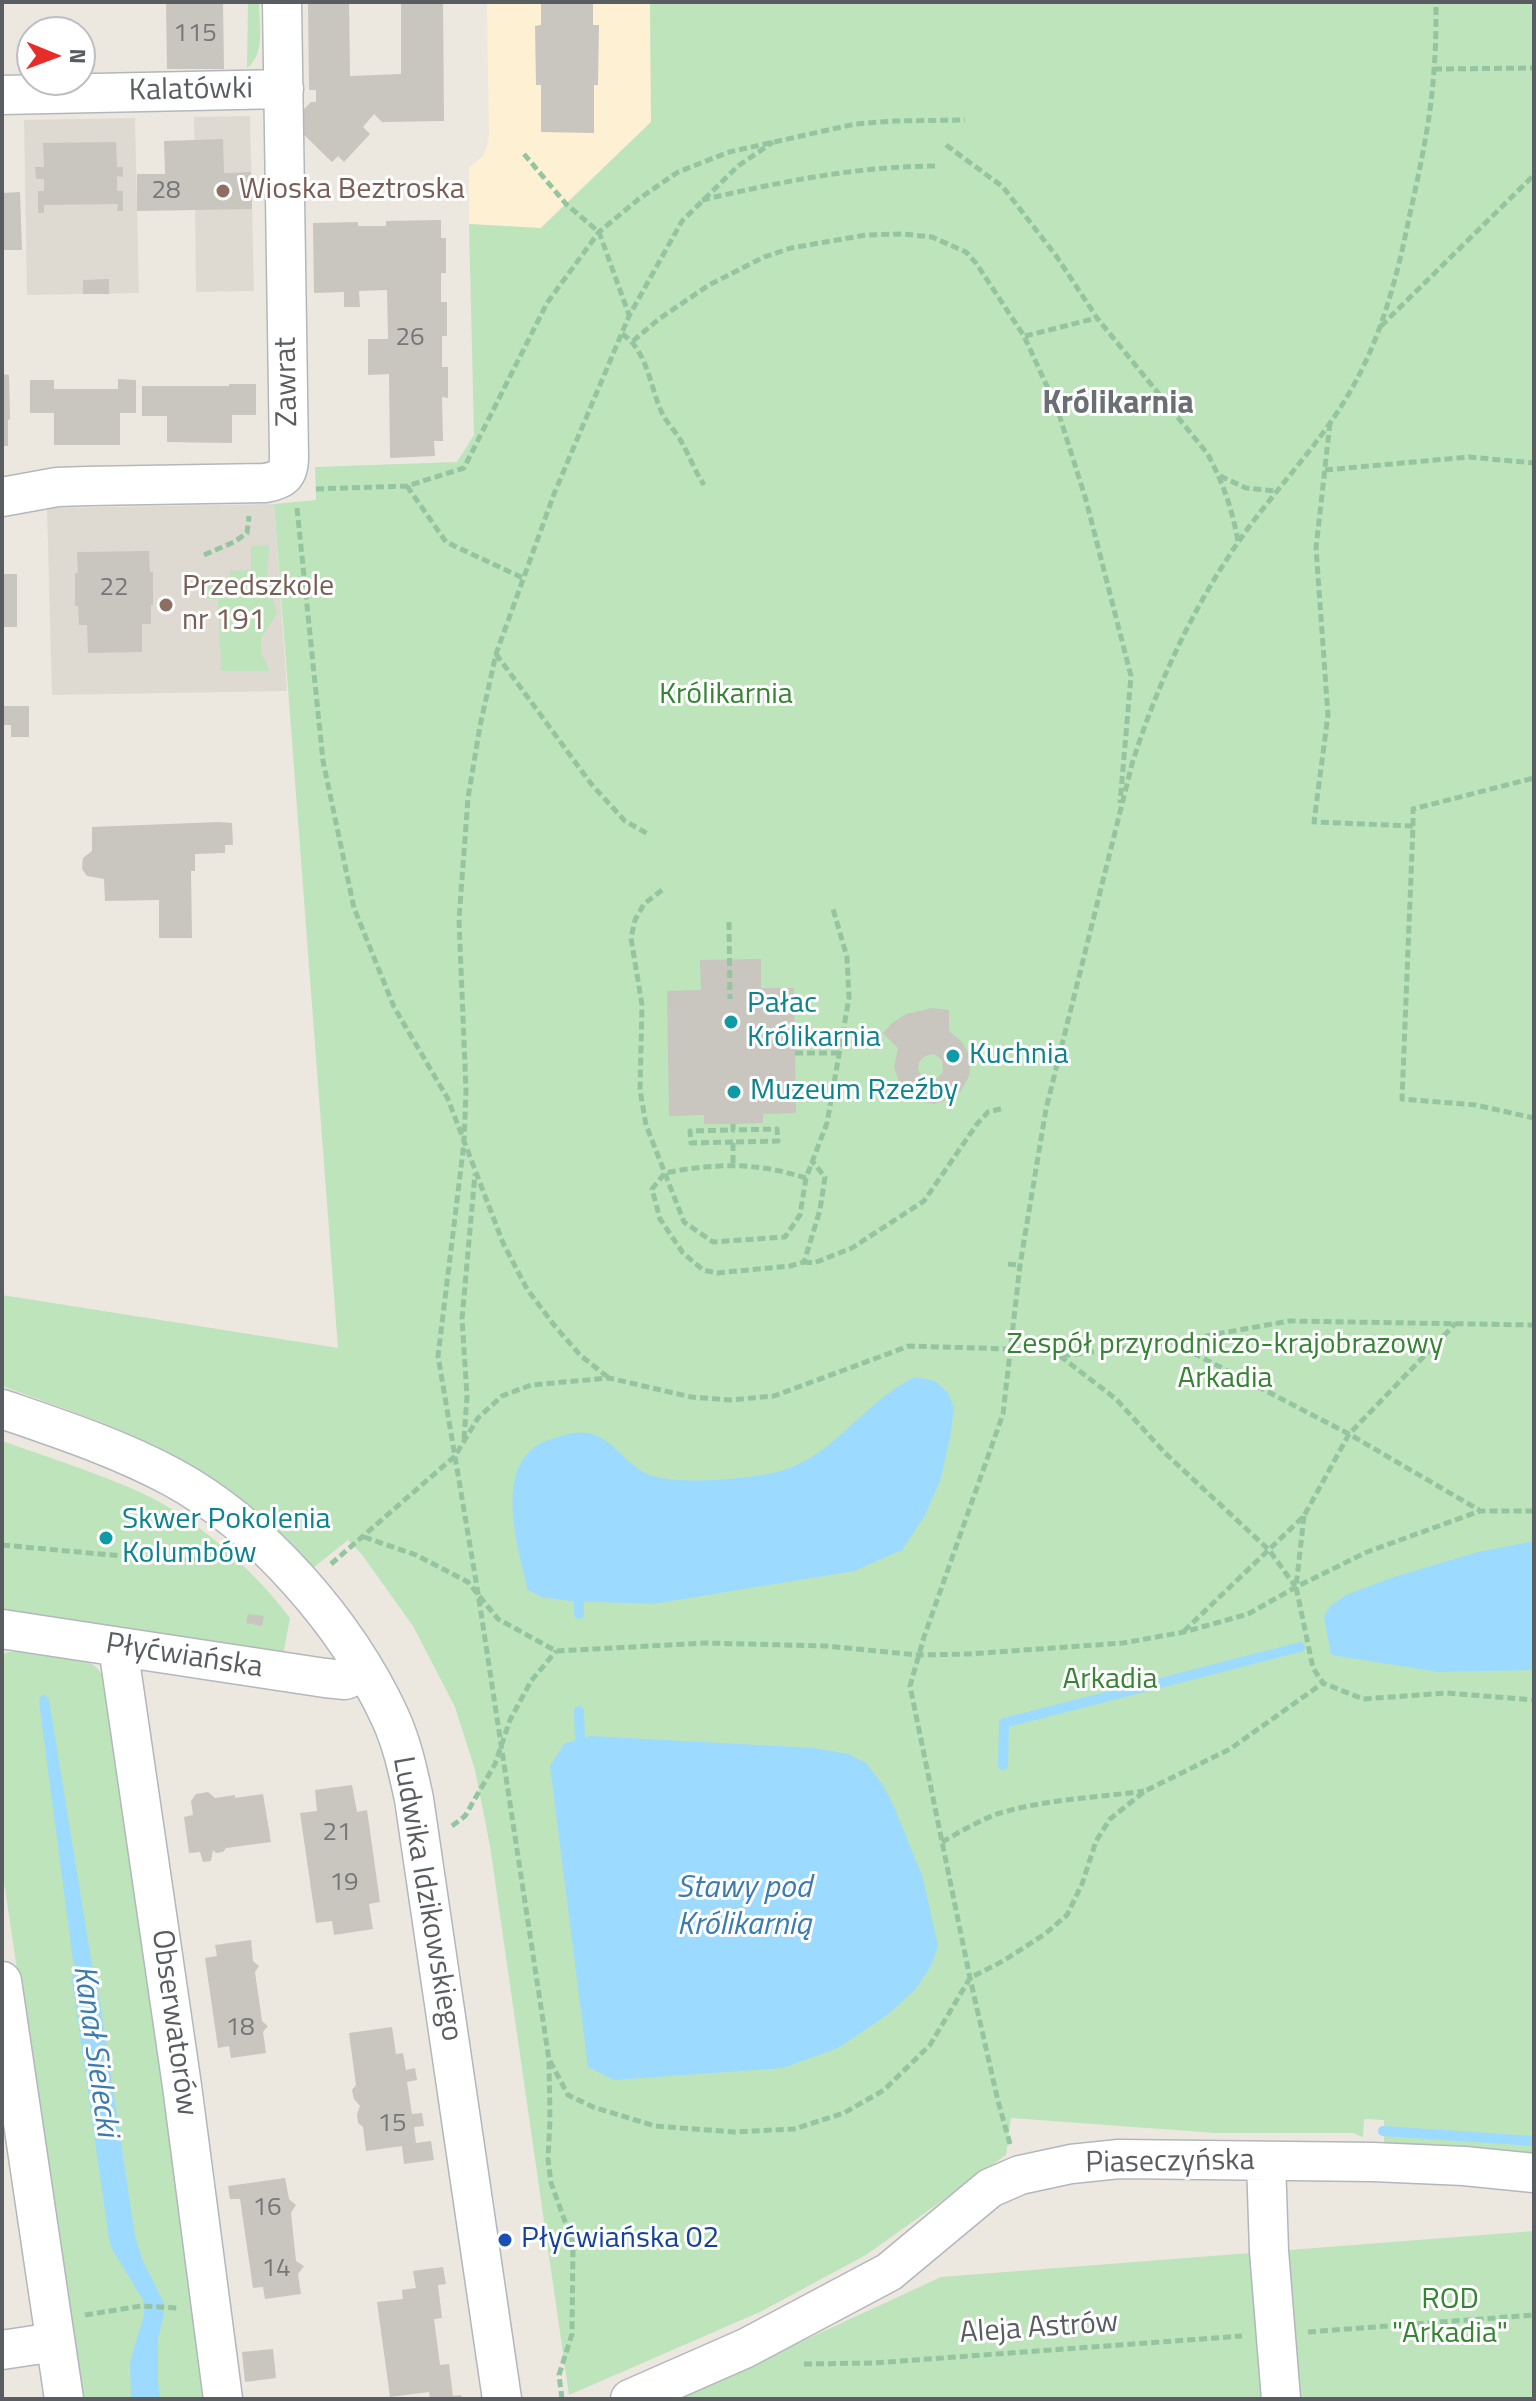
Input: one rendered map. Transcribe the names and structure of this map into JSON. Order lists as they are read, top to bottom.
{
  "streets": {
    "street": [
      "Kalatówki",
      "Zawrat",
      "Płyćwiańska",
      "Ludwika Idzikowskiego",
      "Obserwatorów",
      "Piaseczyńska"
    ],
    "path": ["Aleja Astrów"]
  },
  "crossings": [
    ["Kalatówki", "Zawrat"],
    ["Płyćwiańska", "Ludwika Idzikowskiego"],
    ["Płyćwiańska", "Obserwatorów"]
  ],
  "districts": ["Królikarnia"],
  "water": ["Stawy pod Królikarnią", "Kanał Sielecki"],
  "parks": [
    "Królikarnia",
    "Zespół przyrodniczo-krajobrazowy Arkadia",
    "Arkadia",
    "ROD \"Arkadia\""
  ],
  "places": [
    "Wioska Beztroska",
    "Przedszkole nr 191",
    "Pałac Królikarnia",
    "Kuchnia",
    "Muzeum Rzeźby",
    "Skwer Pokolenia Kolumbów",
    "Płyćwiańska 02"
  ],
  "house_numbers": [
    "115",
    "28",
    "26",
    "22",
    "21",
    "19",
    "18",
    "15",
    "16",
    "14"
  ],
  "north": "right"
}
